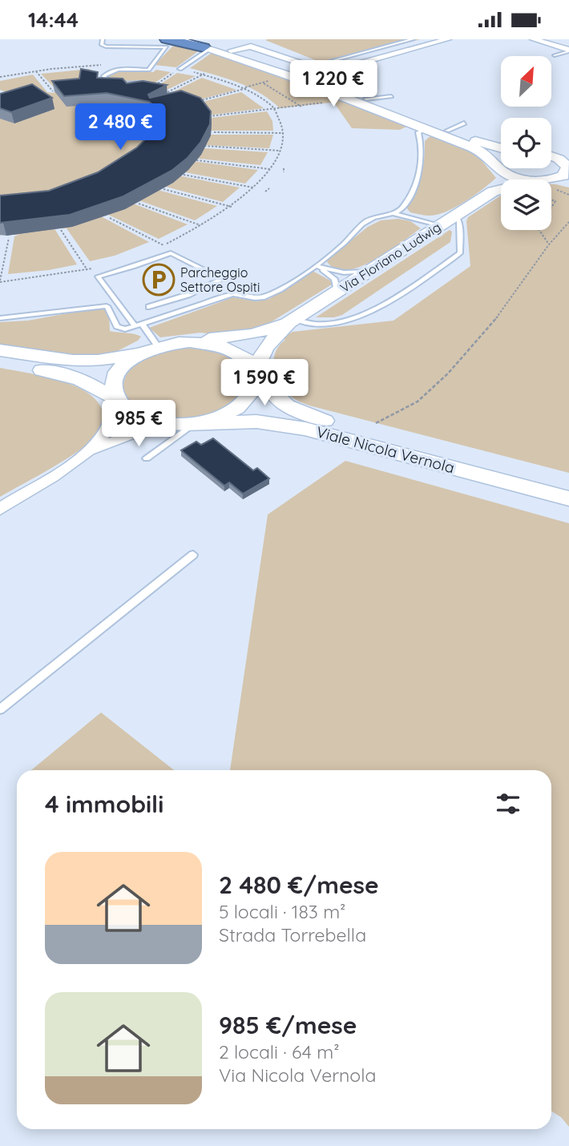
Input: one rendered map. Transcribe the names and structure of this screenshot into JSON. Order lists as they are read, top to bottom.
{
  "streets": {
    "main road": ["Via Floriano Ludwig", "Viale Nicola Vernola"]
  },
  "places": {
    "parking": ["Parcheggio Settore Ospiti"]
  },
  "north": "top right",
  "page": {
    "status": "14:44",
    "price": [
      "1 220 €",
      "2 480 €",
      "1 590 €",
      "985 €"
    ],
    "heading": "4 immobili",
    "list": [
      {
        "name": "2 480 €/mese",
        "note": "5 locali · 183 m² · Strada Torrebella"
      },
      {
        "name": "985 €/mese",
        "note": "2 locali · 64 m² · Via Nicola Vernola"
      }
    ]
  }
}
